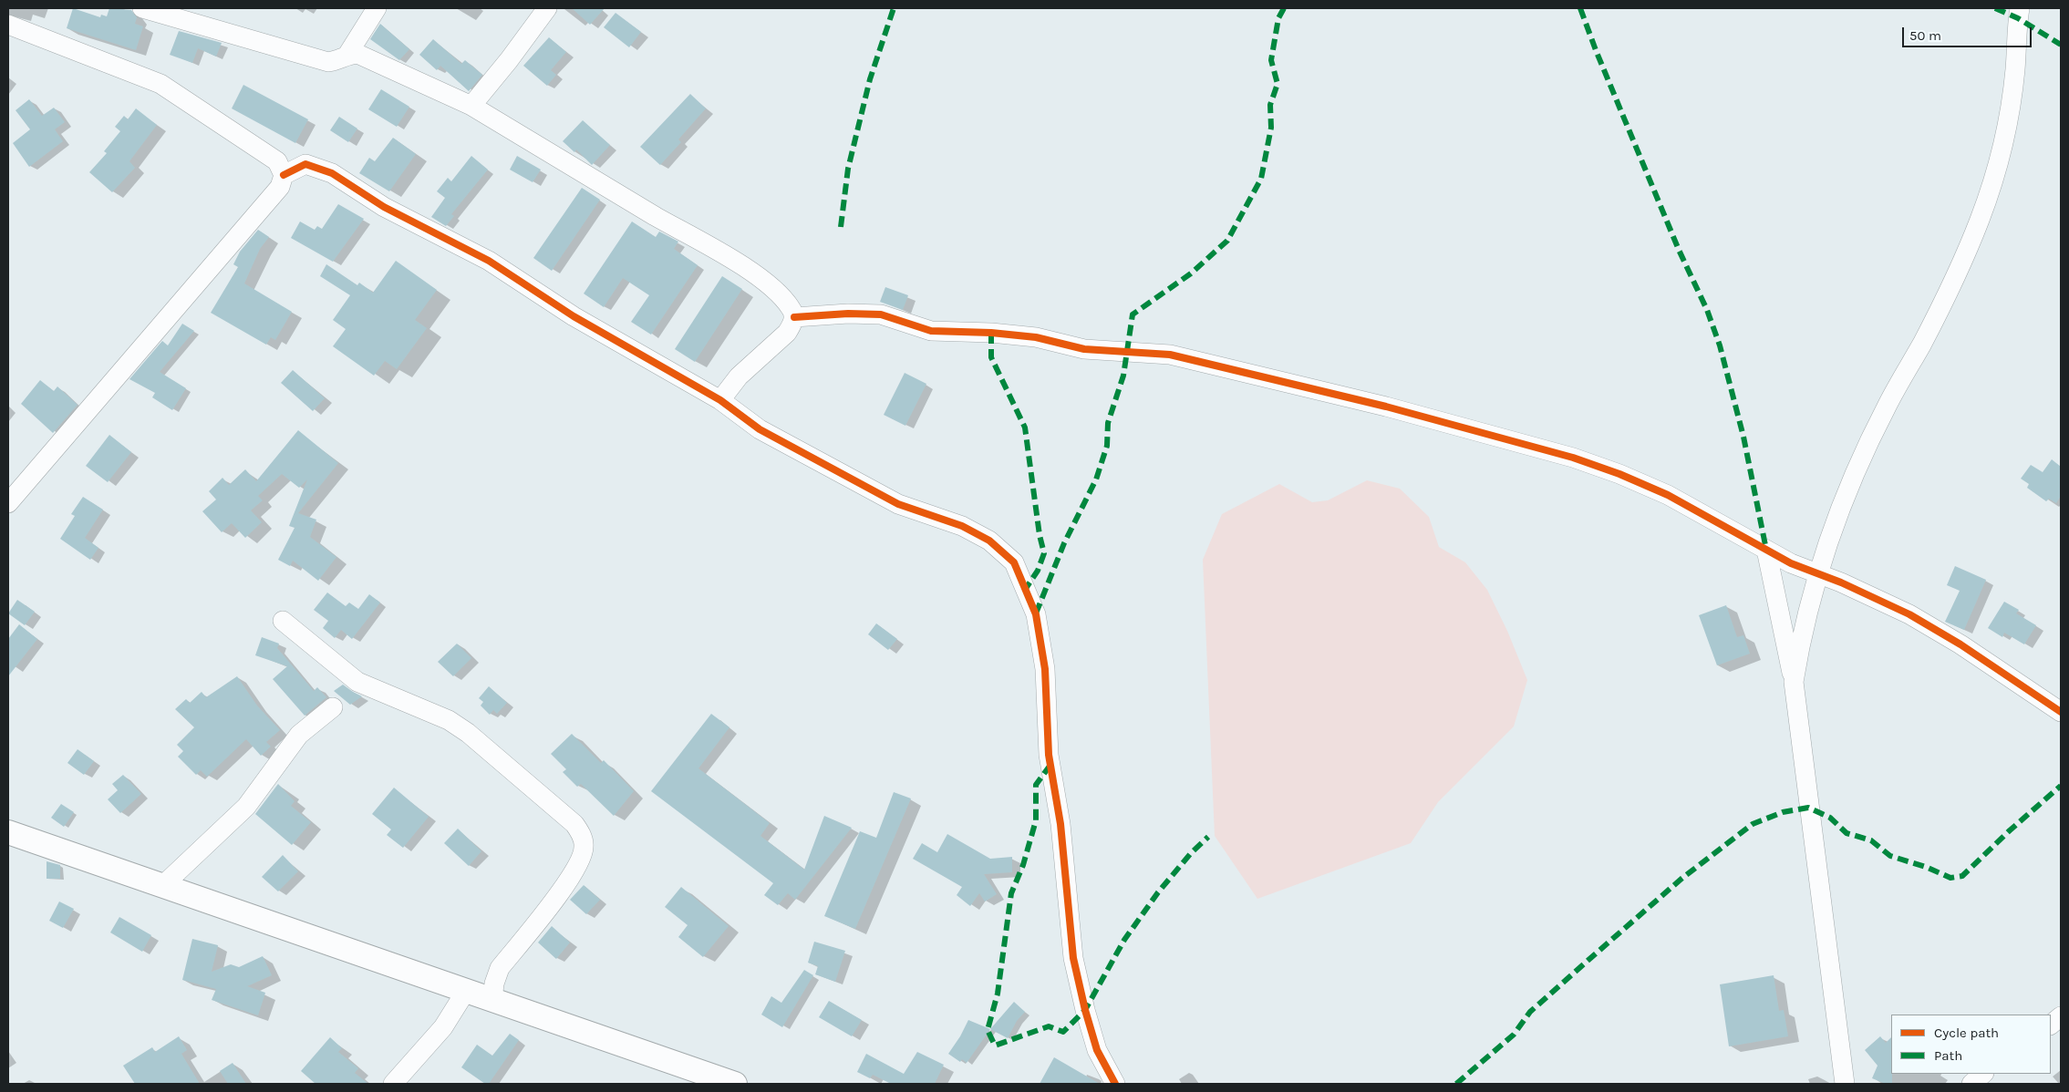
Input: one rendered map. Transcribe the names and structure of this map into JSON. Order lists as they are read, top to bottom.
{
  "legend": ["Cycle path", "Path"],
  "scale_bar": "50 m"
}
